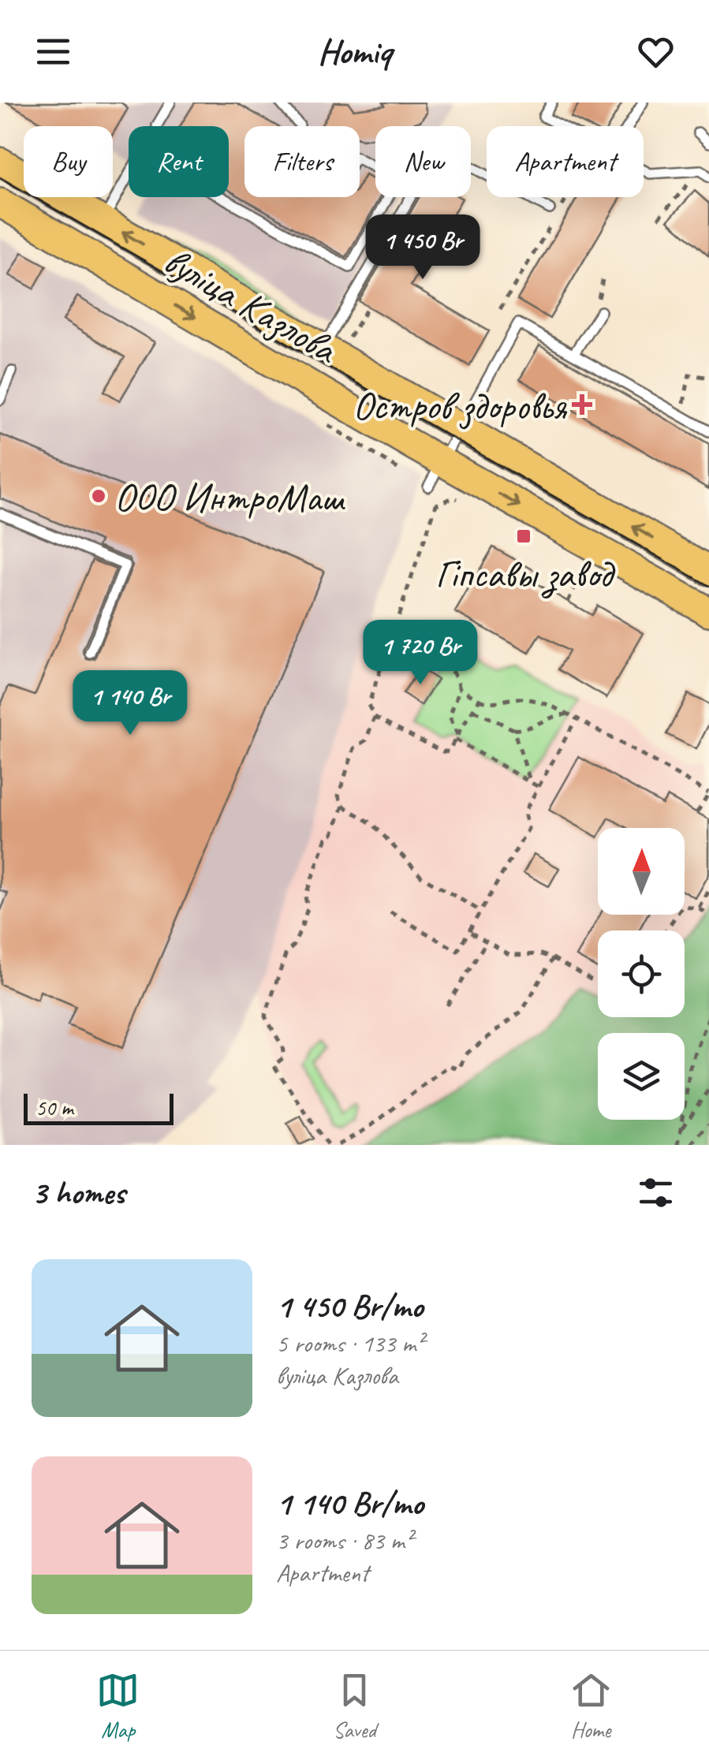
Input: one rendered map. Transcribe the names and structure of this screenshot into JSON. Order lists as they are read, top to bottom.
{
  "streets": {
    "main road": ["вуліца Казлова"]
  },
  "places": {
    "health": ["Остров здоровья"],
    "other": ["ООО ИнтроМаш"],
    "transit": ["Гіпсавы завод"]
  },
  "scale_bar": "50 m",
  "north": "top",
  "page": {
    "header": "Homiq",
    "chip": [
      "Buy",
      "Rent",
      "Filters",
      "New",
      "Apartment"
    ],
    "price": ["1 450 Br", "1 720 Br", "1 140 Br"],
    "scale": "50 m",
    "heading": "3 homes",
    "list": [
      {
        "name": "1 450 Br/mo",
        "note": "5 rooms · 133 m² · вуліца Казлова"
      },
      {
        "name": "1 140 Br/mo",
        "note": "3 rooms · 83 m² · Apartment"
      }
    ],
    "tabs": ["Map", "Saved", "Home"]
  }
}
